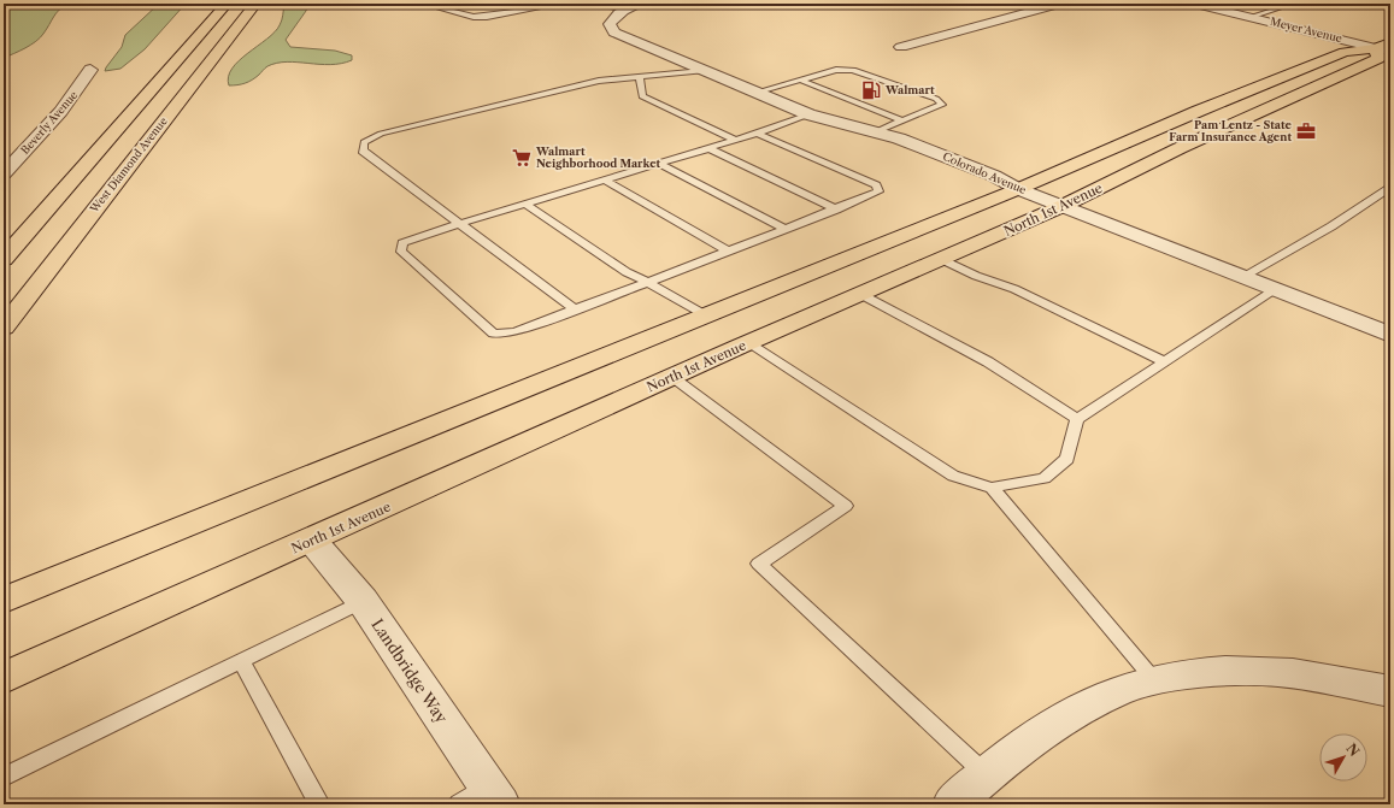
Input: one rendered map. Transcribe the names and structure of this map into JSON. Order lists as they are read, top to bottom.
{
  "streets": {
    "main road": ["West Diamond Avenue", "North 1st Avenue"],
    "street": [
      "Meyer Avenue",
      "Beverly Avenue",
      "Colorado Avenue",
      "Landbridge Way"
    ]
  },
  "crossings": [
    ["Meyer Avenue", "North 1st Avenue"],
    ["Colorado Avenue", "North 1st Avenue"],
    ["North 1st Avenue", "Landbridge Way"]
  ],
  "places": {
    "fuel station": ["Walmart"],
    "office": ["Pam Lentz - State Farm Insurance Agent"],
    "supermarket": ["Walmart Neighborhood Market"]
  },
  "north": "top right"
}
